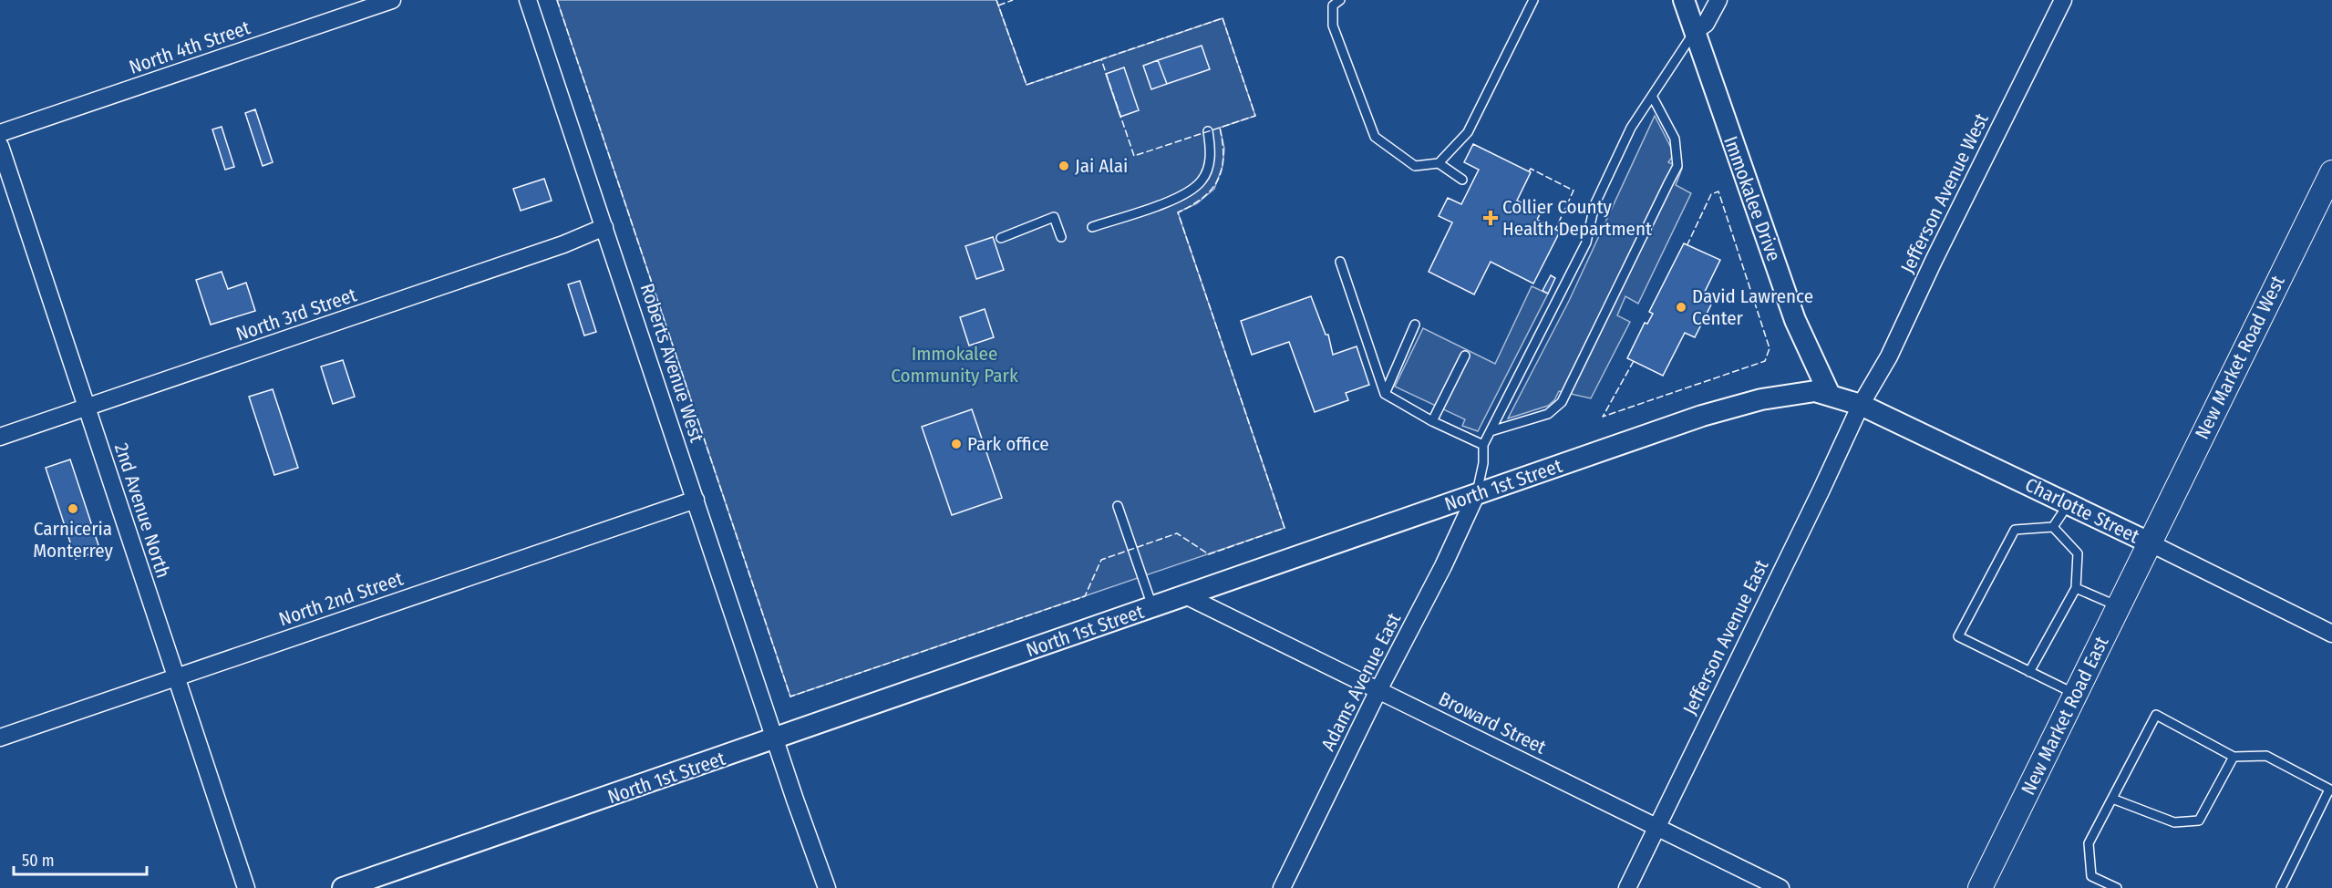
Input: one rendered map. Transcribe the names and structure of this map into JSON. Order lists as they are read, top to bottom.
{
  "streets": {
    "main road": ["New Market Road West", "New Market Road East"],
    "street": [
      "North 4th Street",
      "Jefferson Avenue West",
      "Immokalee Drive",
      "North 3rd Street",
      "Roberts Avenue West",
      "North 1st Street",
      "2nd Avenue North",
      "Charlotte Street",
      "North 2nd Street",
      "Jefferson Avenue East",
      "Adams Avenue East",
      "Broward Street"
    ]
  },
  "crossings": [
    ["Jefferson Avenue West", "Charlotte Street"],
    ["Jefferson Avenue West", "Jefferson Avenue East"],
    ["Immokalee Drive", "North 1st Street"],
    ["Immokalee Drive", "Charlotte Street"],
    ["North 3rd Street", "Roberts Avenue West"],
    ["North 3rd Street", "2nd Avenue North"],
    ["New Market Road West", "Charlotte Street"],
    ["New Market Road West", "New Market Road East"],
    ["Roberts Avenue West", "North 1st Street"],
    ["Roberts Avenue West", "North 2nd Street"],
    ["North 1st Street", "Charlotte Street"],
    ["North 1st Street", "Adams Avenue East"],
    ["North 1st Street", "Broward Street"],
    ["2nd Avenue North", "North 2nd Street"],
    ["Charlotte Street", "Jefferson Avenue East"],
    ["Charlotte Street", "New Market Road East"],
    ["Jefferson Avenue East", "Broward Street"],
    ["Adams Avenue East", "Broward Street"]
  ],
  "parks": ["Immokalee Community Park"],
  "places": {
    "other": [
      "Jai Alai",
      "David Lawrence Center",
      "Park office",
      "Carniceria Monterrey"
    ],
    "health": ["Collier County Health Department"]
  },
  "scale_bar": "50 m"
}
